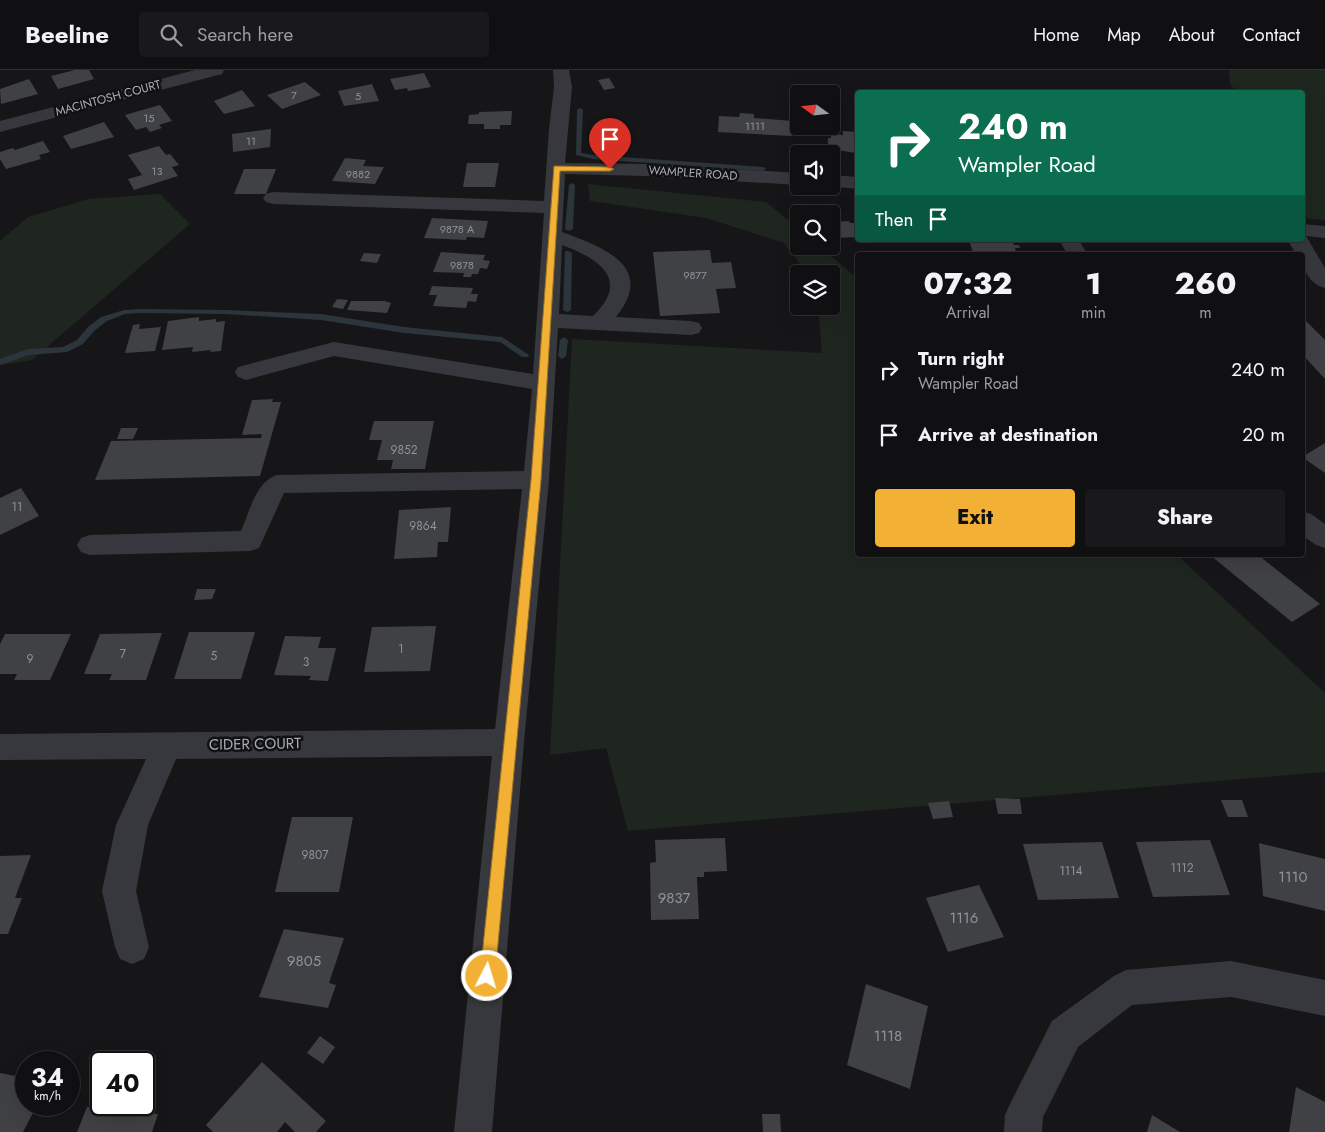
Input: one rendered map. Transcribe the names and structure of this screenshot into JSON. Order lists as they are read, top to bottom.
{
  "streets": {
    "street": ["MACINTOSH COURT", "WAMPLER ROAD", "CIDER COURT"]
  },
  "house_numbers": [
    "7",
    "5",
    "15",
    "1111",
    "11",
    "13",
    "9882",
    "9878 A",
    "9878",
    "9877",
    "9852",
    "11",
    "9864",
    "1",
    "7",
    "5",
    "9",
    "3",
    "9807",
    "1112",
    "1114",
    "1110",
    "9837",
    "1116",
    "9805",
    "1118"
  ],
  "north": "left",
  "page": {
    "header": "Beeline",
    "search": "Search here",
    "nav": [
      "Home",
      "Map",
      "About",
      "Contact"
    ],
    "turn": ["240 m", "Wampler Road"],
    "then": "Then",
    "eta": [
      "07:32",
      "Arrival",
      "1",
      "min",
      "260",
      "m"
    ],
    "list": [
      {
        "name": "Turn right",
        "note": "Wampler Road",
        "value": "240 m"
      },
      {
        "name": "Arrive at destination",
        "value": "20 m"
      }
    ],
    "buttons": ["Exit", "Share"],
    "speed": "34 km/h",
    "limit": "40"
  }
}
